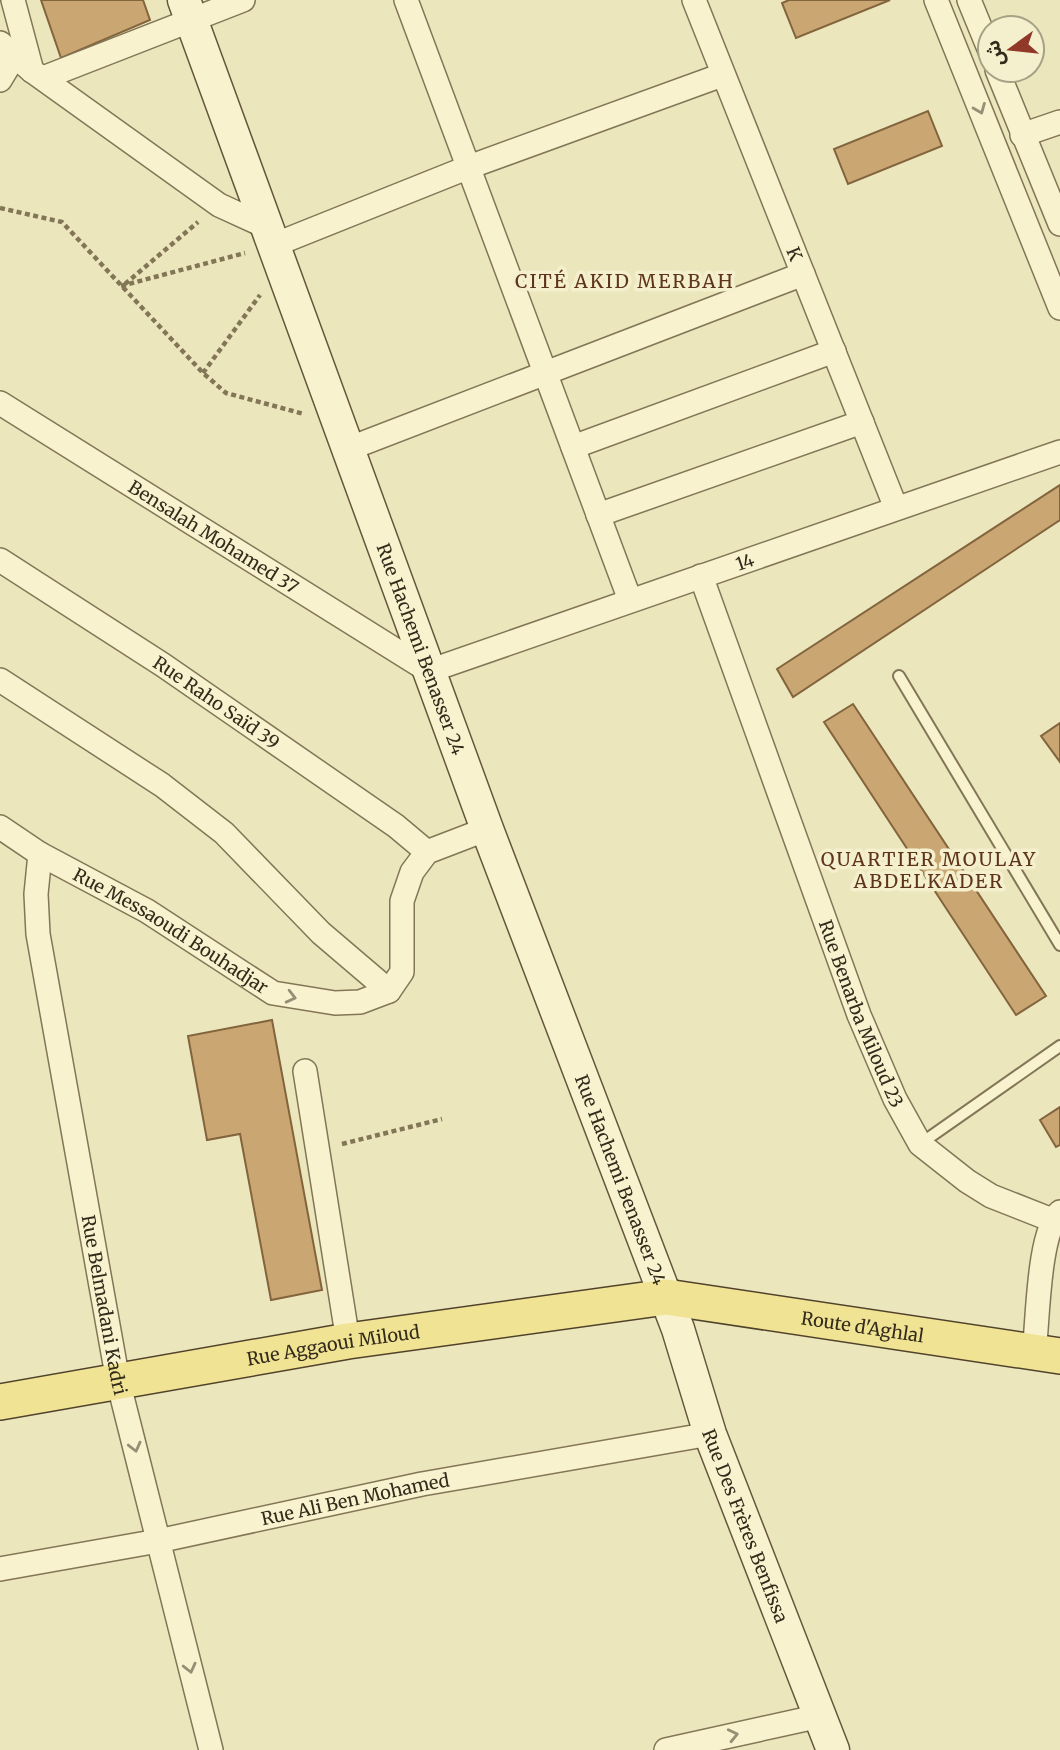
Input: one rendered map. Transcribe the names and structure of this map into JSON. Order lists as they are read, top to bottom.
{
  "streets": {
    "main road": [
      "Rue Hachemi Benasser 24",
      "Route d'Aghlal",
      "Rue Aggaoui Miloud",
      "Rue Des Frères Benfissa"
    ],
    "street": [
      "K",
      "Bensalah Mohamed 37",
      "14",
      "Rue Raho Saïd 39",
      "Rue Messaoudi Bouhadjar",
      "Rue Benarba Miloud 23",
      "Rue Belmadani Kadri",
      "Rue Ali Ben Mohamed"
    ]
  },
  "crossings": [
    ["K", "14"],
    ["Bensalah Mohamed 37", "14"],
    ["Bensalah Mohamed 37", "Rue Hachemi Benasser 24"],
    ["14", "Rue Hachemi Benasser 24"],
    ["14", "Rue Benarba Miloud 23"],
    ["Rue Hachemi Benasser 24", "Route d'Aghlal"],
    ["Rue Hachemi Benasser 24", "Rue Aggaoui Miloud"],
    ["Rue Hachemi Benasser 24", "Rue Des Frères Benfissa"],
    ["Rue Messaoudi Bouhadjar", "Rue Belmadani Kadri"],
    ["Rue Belmadani Kadri", "Rue Aggaoui Miloud"],
    ["Rue Belmadani Kadri", "Rue Ali Ben Mohamed"],
    ["Route d'Aghlal", "Rue Aggaoui Miloud"],
    ["Route d'Aghlal", "Rue Des Frères Benfissa"],
    ["Rue Aggaoui Miloud", "Rue Des Frères Benfissa"],
    ["Rue Ali Ben Mohamed", "Rue Des Frères Benfissa"]
  ],
  "one_way": ["Rue Belmadani Kadri"],
  "districts": ["CITÉ AKID MERBAH", "QUARTIER MOULAY ABDELKADER"],
  "north": "left"
}
